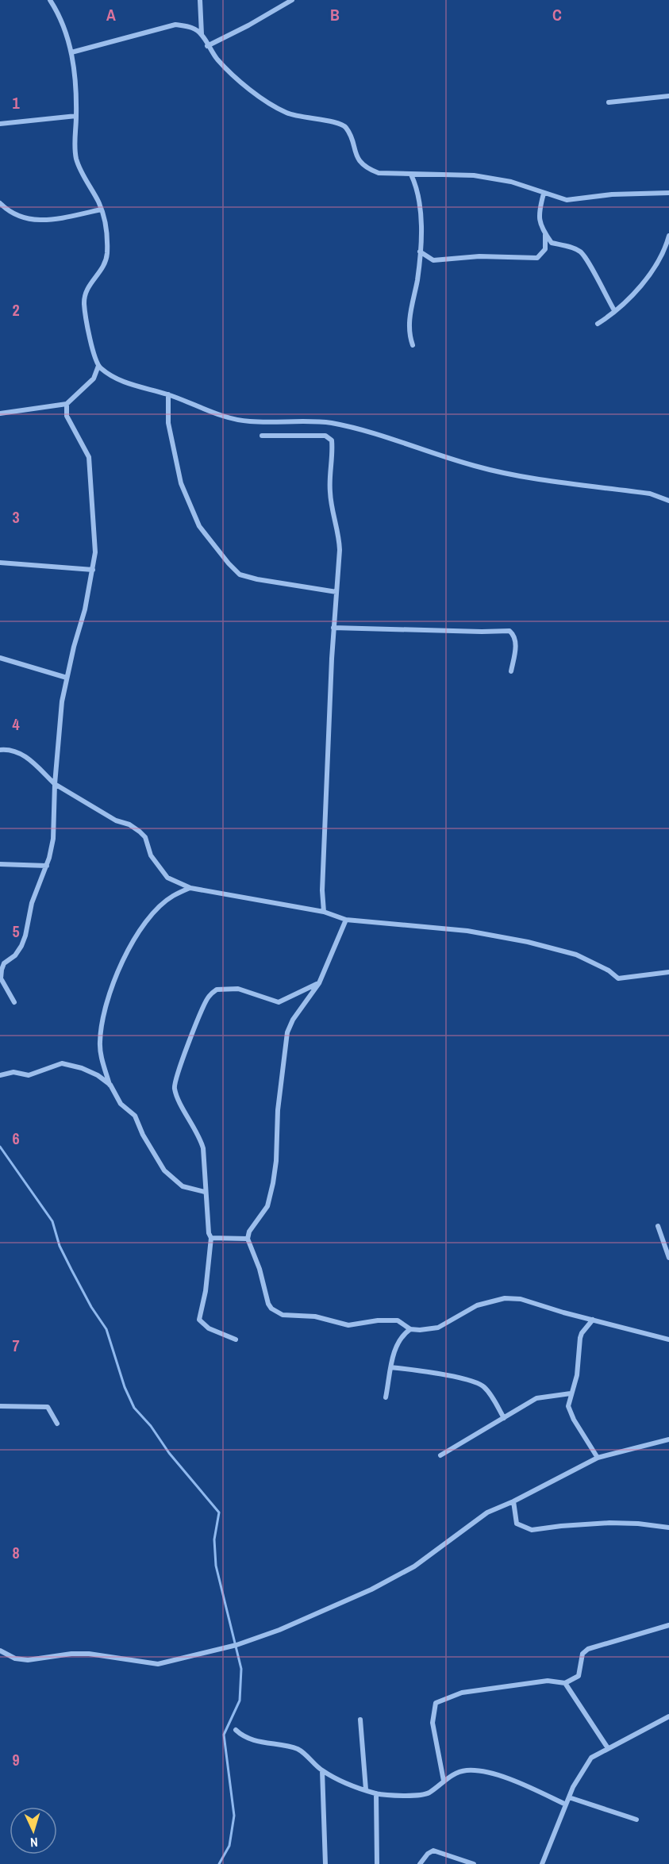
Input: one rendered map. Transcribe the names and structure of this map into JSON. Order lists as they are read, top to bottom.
{
  "north": "bottom",
  "grid": {
    "columns": ["A", "B", "C"],
    "rows": [
      "1",
      "2",
      "3",
      "4",
      "5",
      "6",
      "7",
      "8",
      "9"
    ]
  }
}
